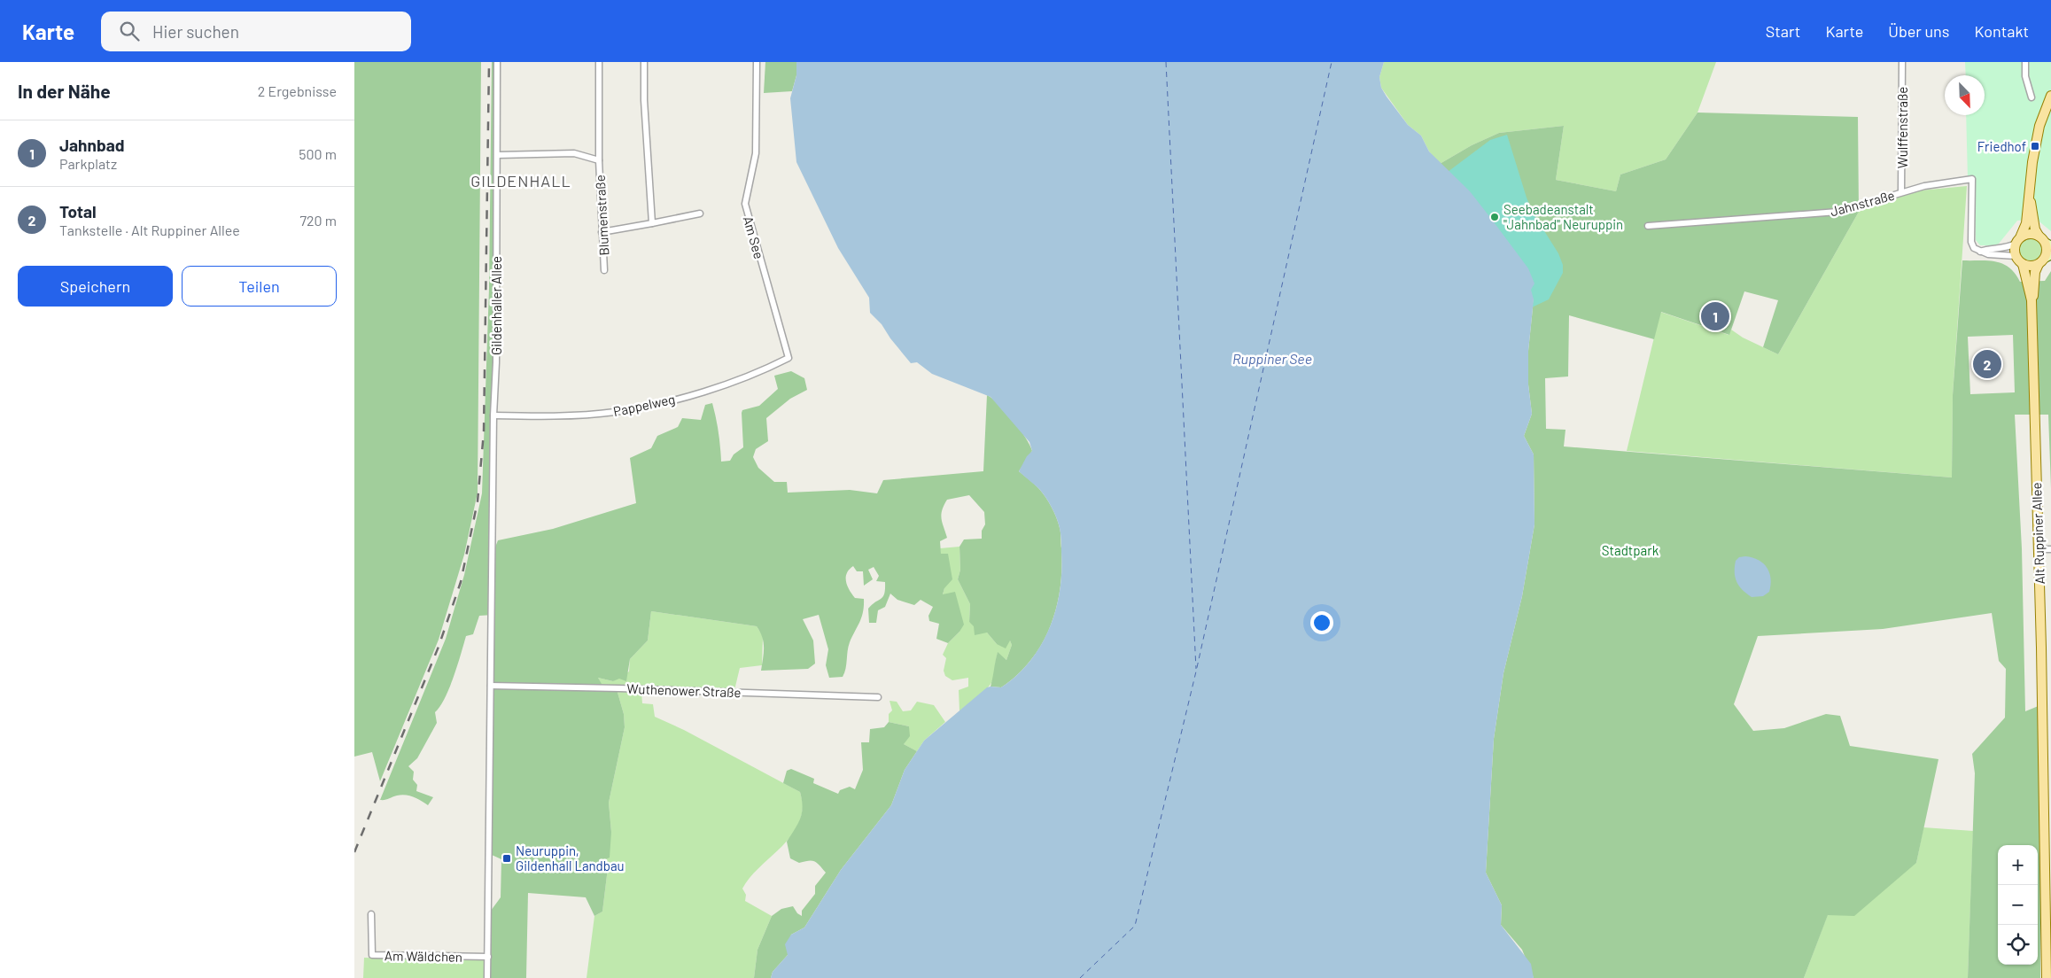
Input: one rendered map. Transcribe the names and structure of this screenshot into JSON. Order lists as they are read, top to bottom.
{
  "streets": {
    "main road": ["Alt Ruppiner Allee"],
    "street": [
      "Wulffenstraße",
      "Jahnstraße",
      "Blumenstraße",
      "Am See",
      "Gildenhaller Allee",
      "Pappelweg",
      "Wuthenower Straße",
      "Am Wäldchen"
    ]
  },
  "crossings": [
    ["Wulffenstraße", "Jahnstraße"],
    ["Blumenstraße", "Gildenhaller Allee"],
    ["Am See", "Pappelweg"],
    ["Gildenhaller Allee", "Pappelweg"],
    ["Gildenhaller Allee", "Wuthenower Straße"]
  ],
  "districts": ["GILDENHALL"],
  "water": ["Ruppiner See"],
  "parks": ["Stadtpark"],
  "places": {
    "transit": ["Friedhof", "Neuruppin, Gildenhall Landbau"],
    "other": ["Seebadeanstalt \"Jahnbad\" Neuruppin"]
  },
  "north": "bottom right",
  "page": {
    "header": "Karte",
    "search": "Hier suchen",
    "nav": [
      "Start",
      "Karte",
      "Über uns",
      "Kontakt"
    ],
    "heading": ["In der Nähe", "2 Ergebnisse"],
    "list": [
      {
        "mark": "1",
        "name": "Jahnbad",
        "note": "Parkplatz",
        "value": "500 m"
      },
      {
        "mark": "2",
        "name": "Total",
        "note": "Tankstelle · Alt Ruppiner Allee",
        "value": "720 m"
      }
    ],
    "buttons": ["Speichern", "Teilen"],
    "pins": ["1", "2"],
    "map_buttons": ["+", "−"]
  }
}
